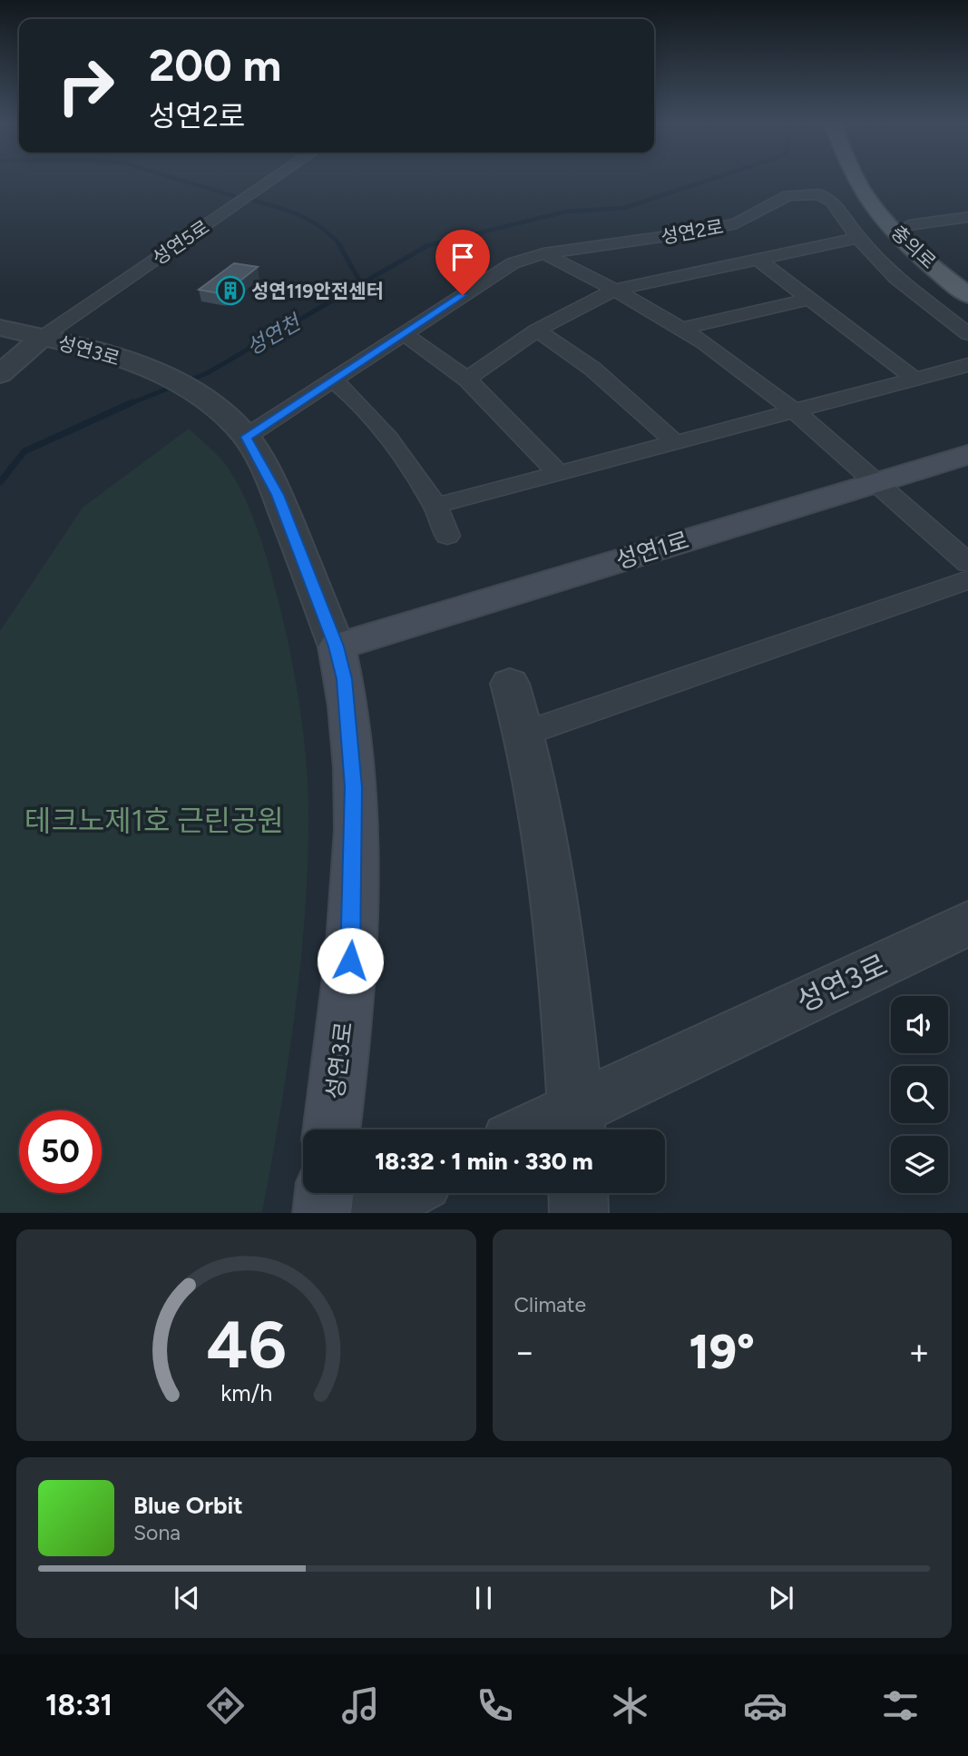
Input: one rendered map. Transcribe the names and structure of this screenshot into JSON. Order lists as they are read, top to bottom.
{
  "streets": {
    "main road": ["충의로", "성연3로", "성연1로"],
    "street": ["성연2로", "성연5로"]
  },
  "crossings": [
    ["성연2로", "성연3로"],
    ["성연5로", "성연3로"],
    ["성연3로", "성연1로"]
  ],
  "water": ["성연천"],
  "parks": ["테크노제1호 근린공원"],
  "places": {
    "building": ["성연119안전센터"]
  },
  "page": {
    "turn": ["200 m", "성연2로"],
    "limit": "50",
    "trip": "18:32 · 1 min · 330 m",
    "tile": "Climate",
    "heat": ["−", "19°", "+"],
    "song": ["Blue Orbit", "Sona"],
    "tabs": "18:31",
    "gauge": ["46", "km/h"]
  }
}
